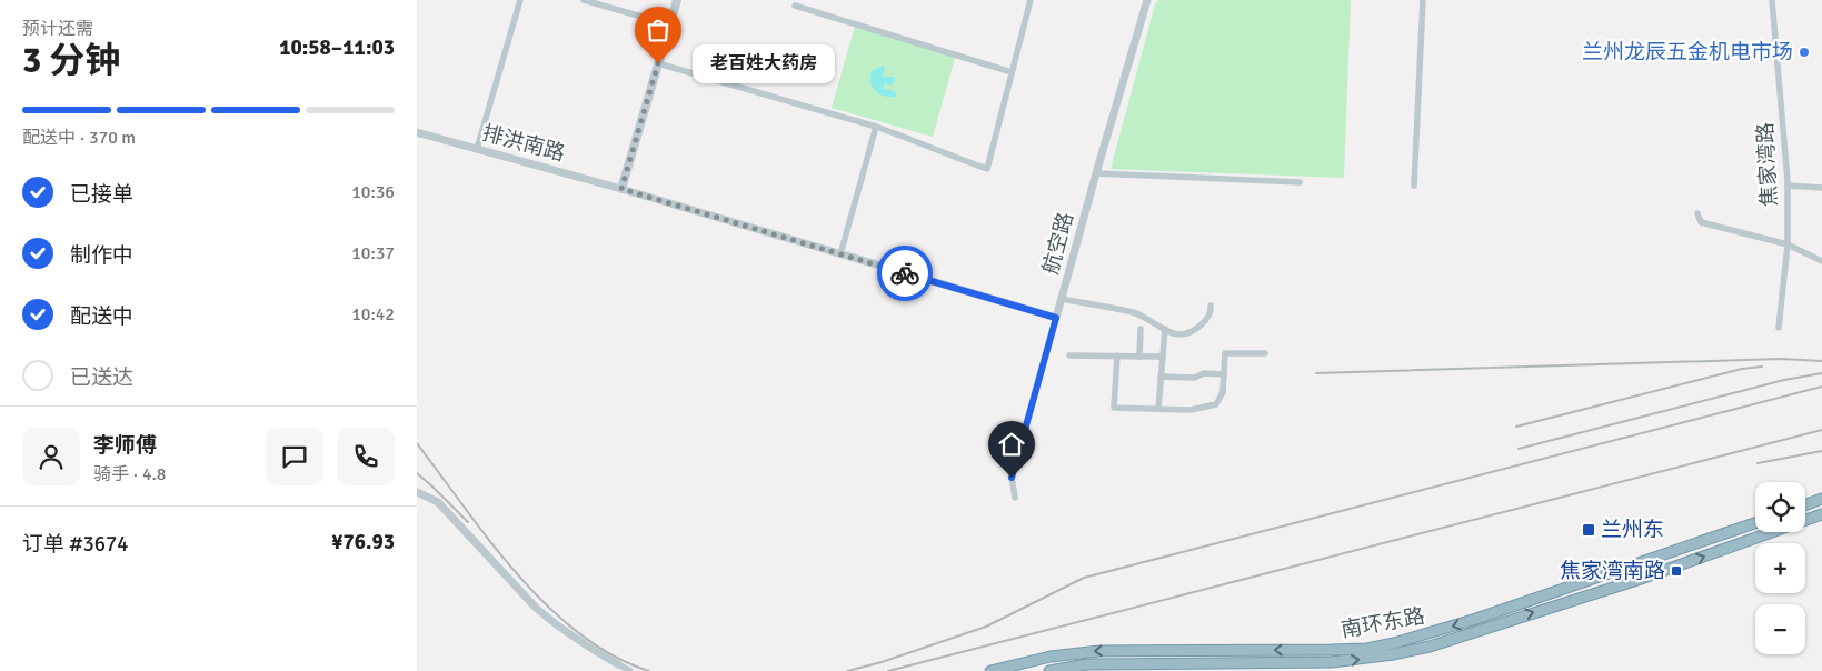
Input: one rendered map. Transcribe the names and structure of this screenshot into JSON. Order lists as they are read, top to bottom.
{
  "streets": {
    "highway": ["南环东路"],
    "street": ["排洪南路", "焦家湾路", "航空路"]
  },
  "crossings": [
    ["排洪南路", "航空路"]
  ],
  "places": {
    "other": ["兰州龙辰五金机电市场", "老百姓大药房"],
    "transit": ["兰州东", "焦家湾南路"]
  },
  "page": {
    "heading": ["3 分钟", "预计还需", "10:58–11:03"],
    "panel": [
      "李师傅",
      "骑手 · 4.8",
      "订单 #3674",
      "¥76.93"
    ],
    "bubble": "老百姓大药房",
    "bar": "配送中 · 370 m",
    "list": [
      ["已接单", "10:36"],
      ["制作中", "10:37"],
      ["配送中", "10:42"],
      "已送达"
    ],
    "map_buttons": ["+", "−"]
  }
}
